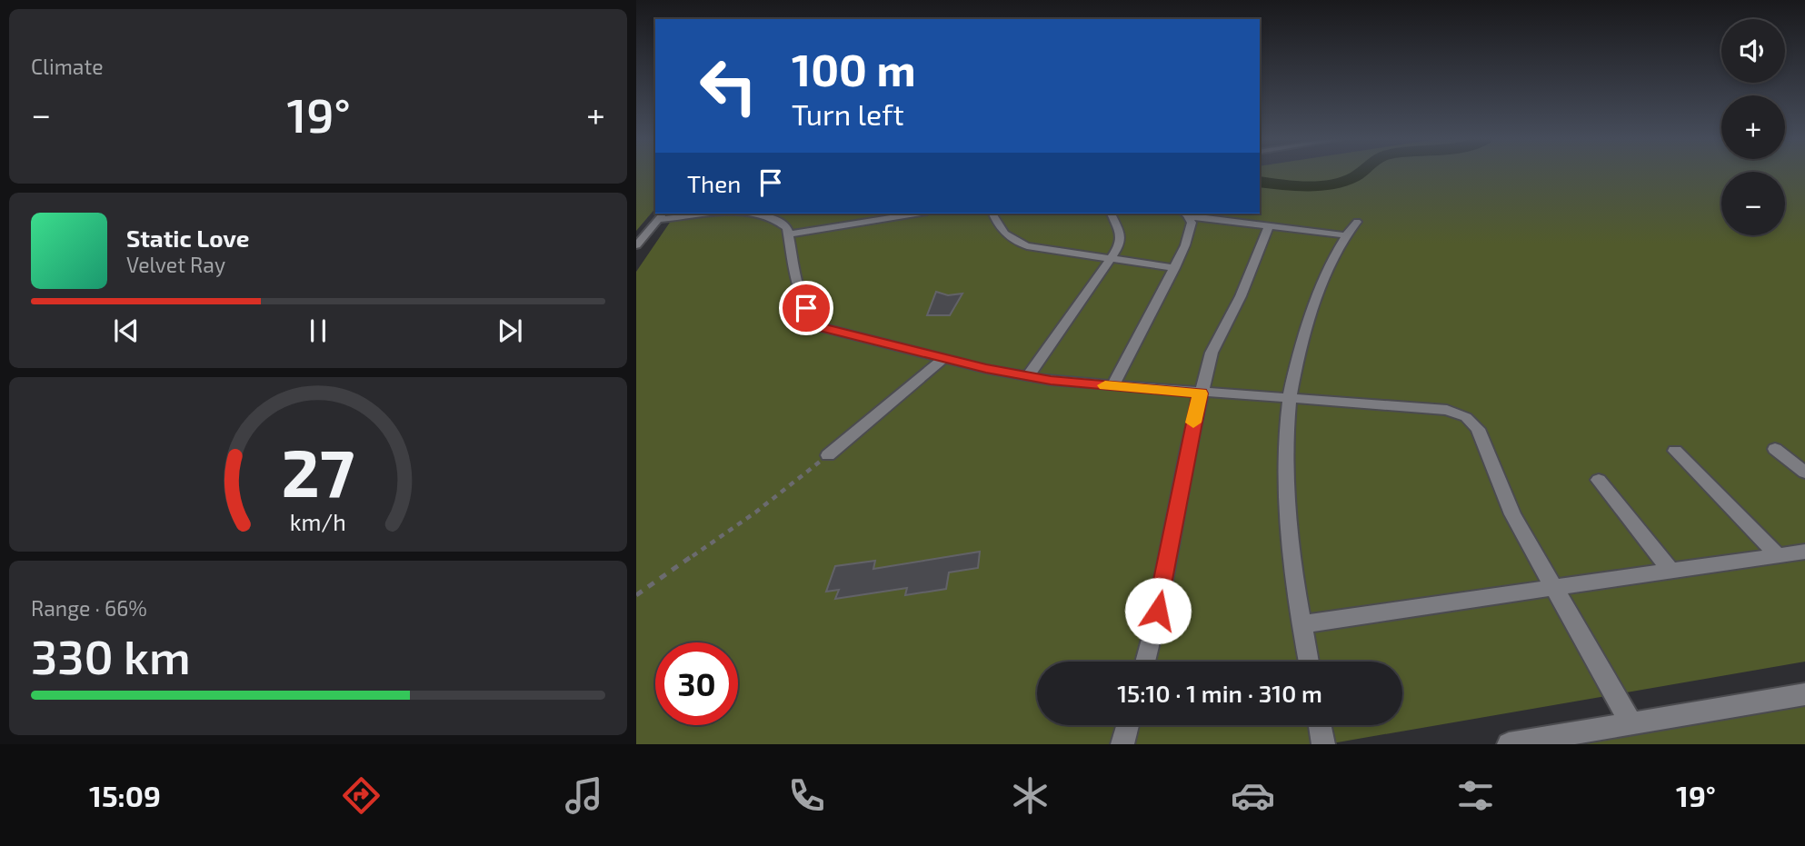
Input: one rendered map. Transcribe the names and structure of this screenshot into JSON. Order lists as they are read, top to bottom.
{
  "page": {
    "tile": [
      "Climate",
      ["Range · 66%", "330 km"]
    ],
    "map_buttons": ["+", "−"],
    "turn": ["100 m", "Turn left"],
    "heat": ["−", "19°", "+"],
    "then": "Then",
    "song": ["Static Love", "Velvet Ray"],
    "limit": "30",
    "trip": "15:10 · 1 min · 310 m",
    "tabs": ["15:09", "19°"],
    "gauge": ["27", "km/h"]
  }
}
